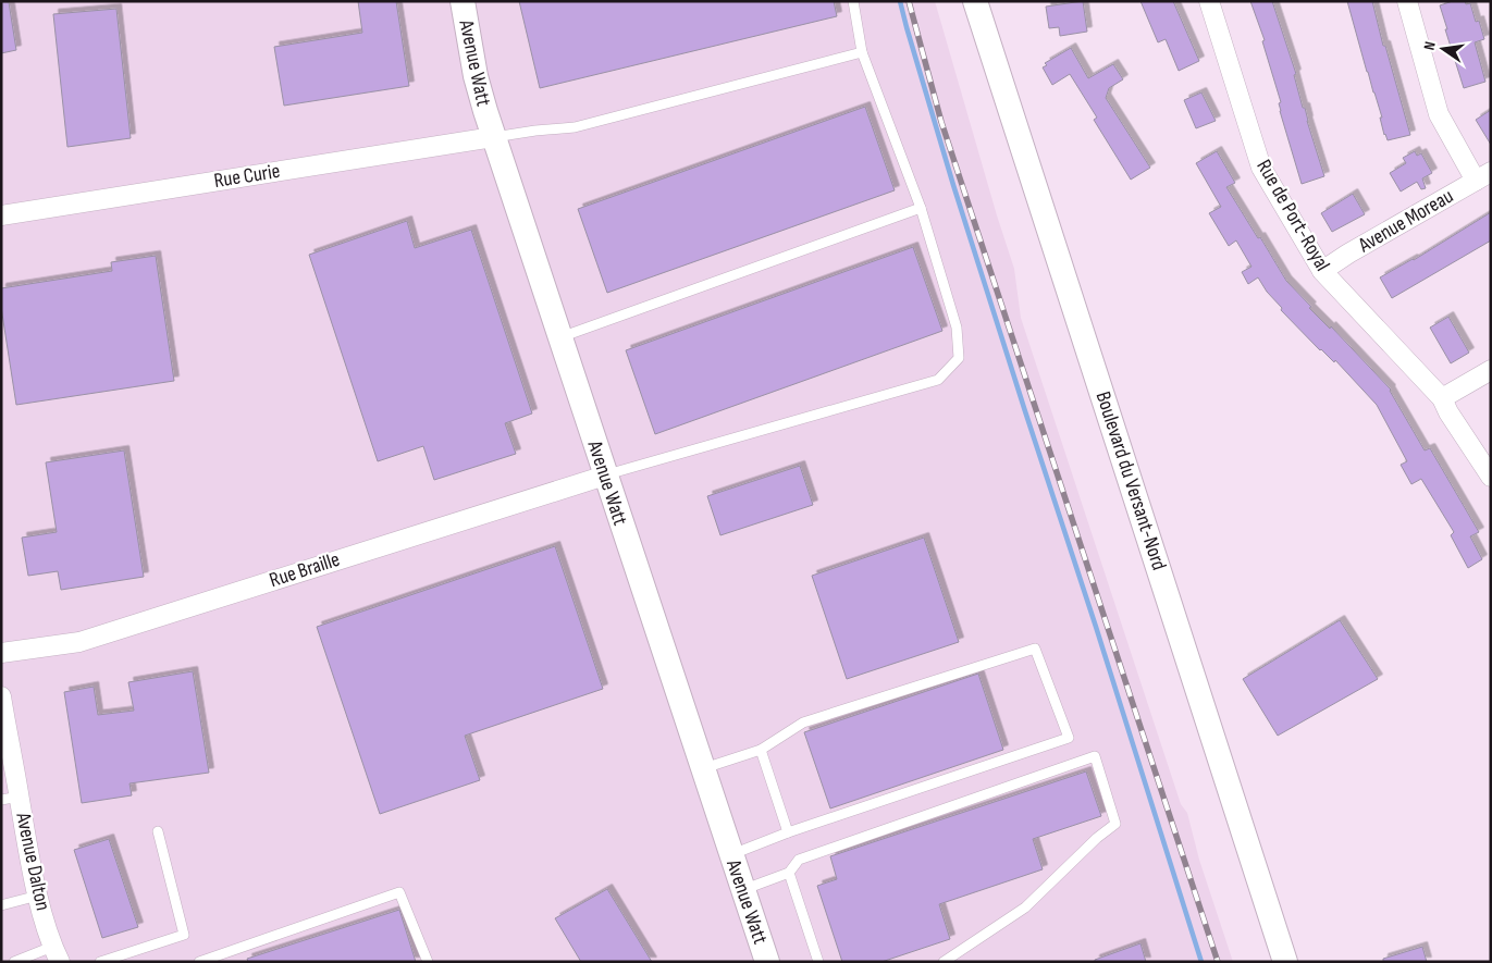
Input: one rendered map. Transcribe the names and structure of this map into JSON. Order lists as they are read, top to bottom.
{
  "streets": {
    "street": [
      "Avenue Watt",
      "Rue Curie",
      "Rue de Port-Royal",
      "Avenue Moreau",
      "Boulevard du Versant-Nord",
      "Rue Braille",
      "Avenue Dalton"
    ]
  },
  "crossings": [
    ["Avenue Watt", "Rue Curie"],
    ["Avenue Watt", "Rue Braille"],
    ["Rue de Port-Royal", "Avenue Moreau"]
  ],
  "north": "left"
}
